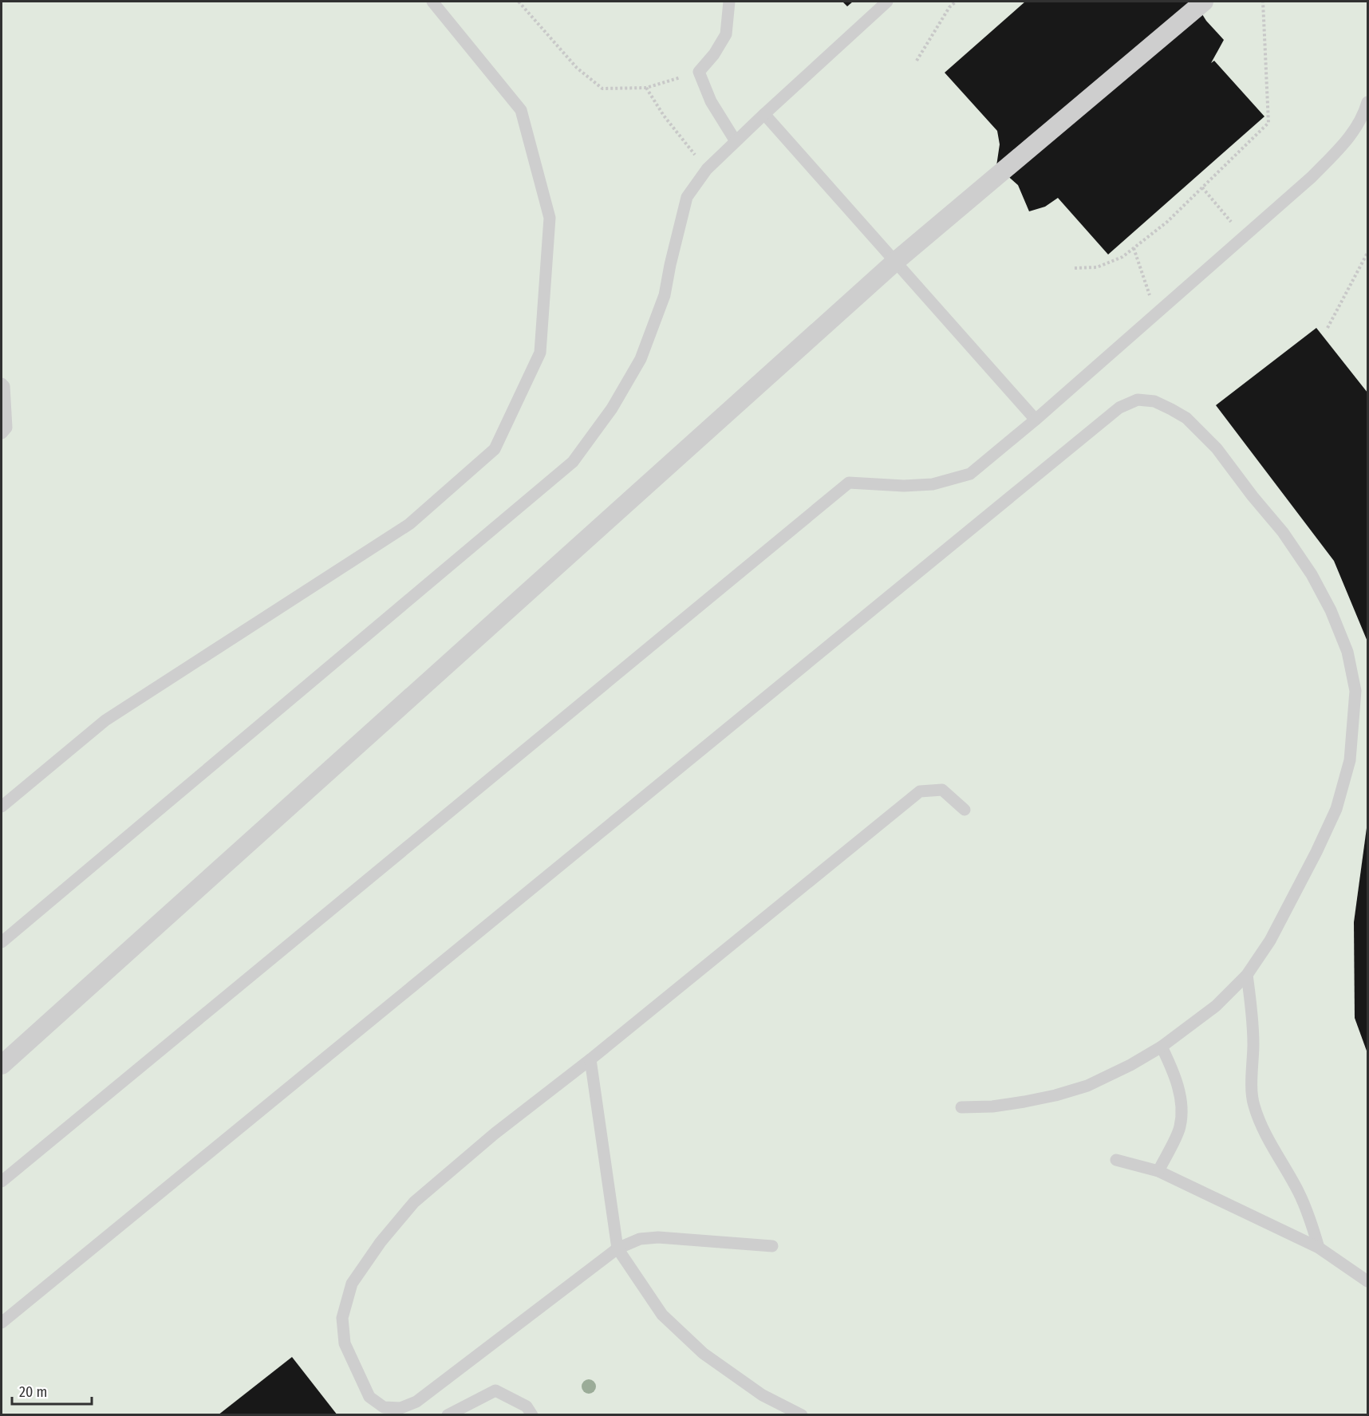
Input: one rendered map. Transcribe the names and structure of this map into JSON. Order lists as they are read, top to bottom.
{
  "scale_bar": "20 m"
}
